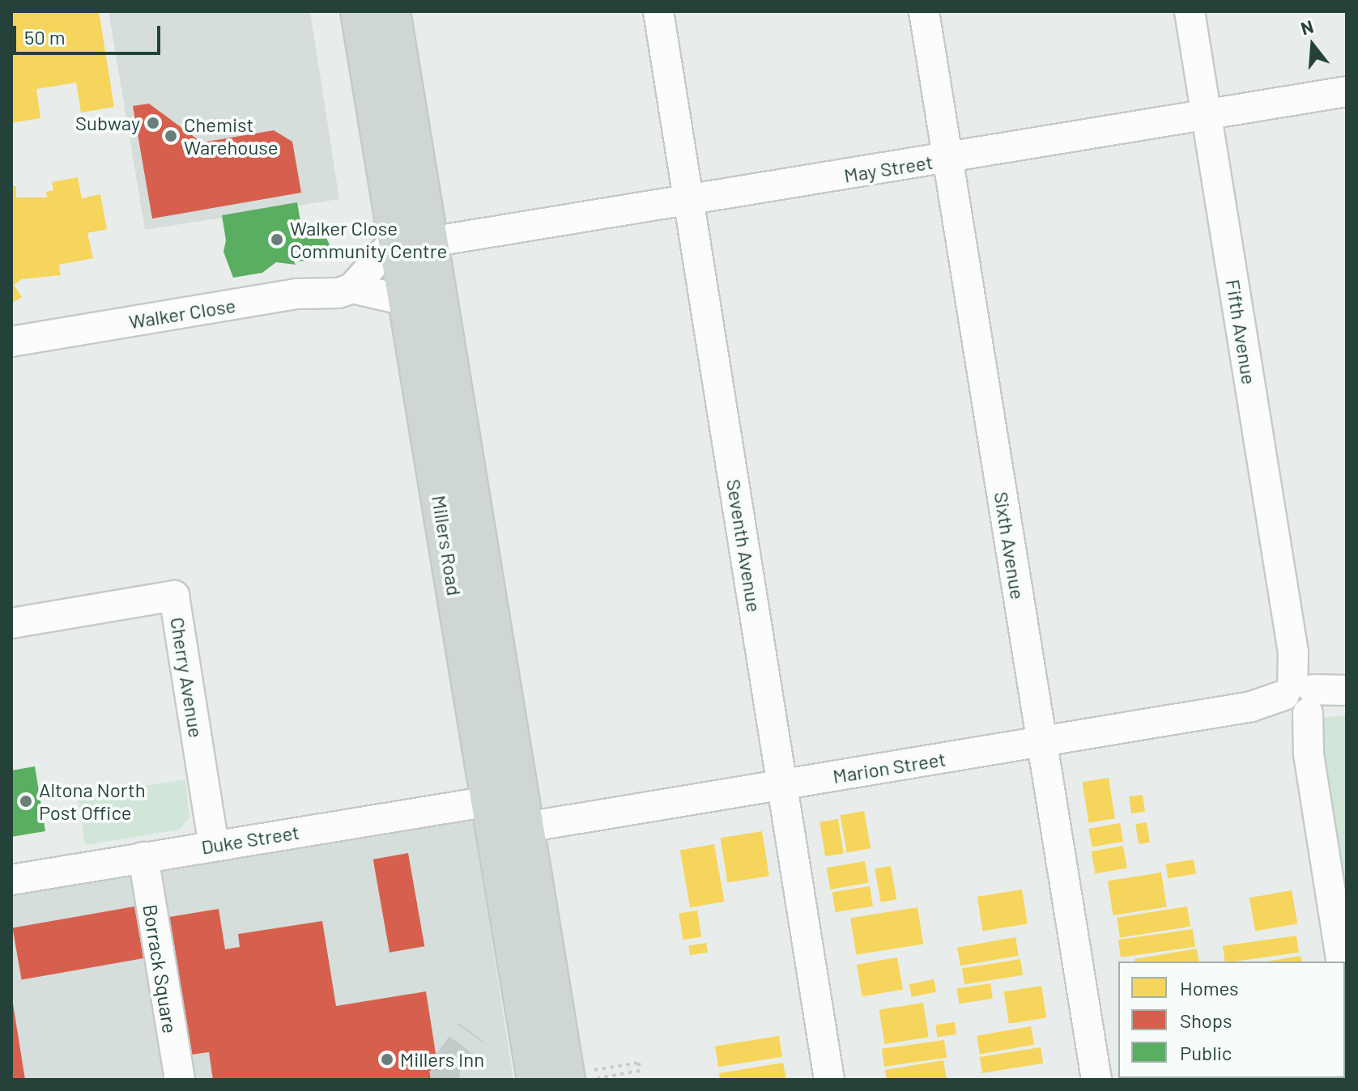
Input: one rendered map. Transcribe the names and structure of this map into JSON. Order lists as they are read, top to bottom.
{
  "streets": {
    "main road": ["Millers Road"],
    "street": [
      "May Street",
      "Walker Close",
      "Fifth Avenue",
      "Seventh Avenue",
      "Sixth Avenue",
      "Cherry Avenue",
      "Marion Street",
      "Duke Street",
      "Borrack Square"
    ]
  },
  "crossings": [
    ["May Street", "Fifth Avenue"],
    ["May Street", "Millers Road"],
    ["May Street", "Seventh Avenue"],
    ["May Street", "Sixth Avenue"],
    ["Walker Close", "Millers Road"],
    ["Fifth Avenue", "Marion Street"],
    ["Millers Road", "Marion Street"],
    ["Millers Road", "Duke Street"],
    ["Seventh Avenue", "Marion Street"],
    ["Sixth Avenue", "Marion Street"],
    ["Cherry Avenue", "Duke Street"],
    ["Duke Street", "Borrack Square"]
  ],
  "places": [
    "Subway",
    "Chemist Warehouse",
    "Walker Close Community Centre",
    "Altona North Post Office",
    "Millers Inn"
  ],
  "legend": ["Homes", "Shops", "Public"],
  "scale_bar": "50 m",
  "north": "top"
}
